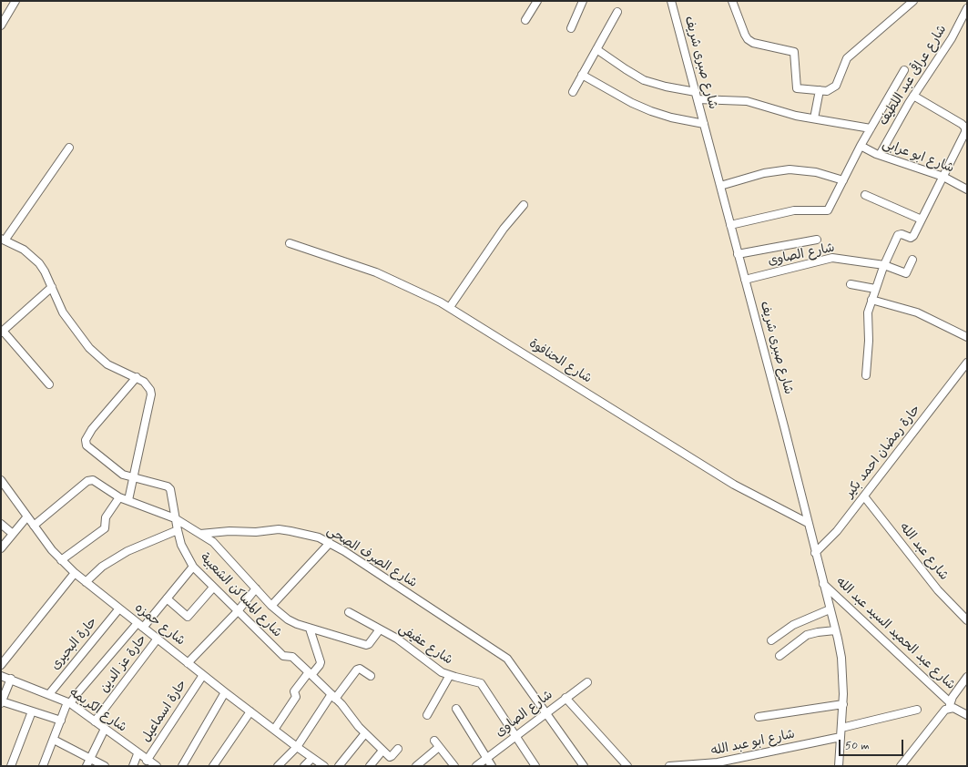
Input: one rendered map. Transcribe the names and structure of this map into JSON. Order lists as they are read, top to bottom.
{
  "streets": {
    "street": [
      "شارع صبرى شريف",
      "شارع عراقى عبد اللطيف",
      "شارع ابو عرابى",
      "شارع الصاوى",
      "شارع الحنافوة",
      "حارة رمضان احمد بكير",
      "شارع عبد الله",
      "شارع الصرف الصحى",
      "شارع المساكن الشعبية",
      "شارع حمزه",
      "شارع عبد الحميد السيد عبد الله",
      "حارة البحيرى",
      "شارع عفيفى",
      "حارة عز الدين",
      "شارع الكريمه",
      "حارة اسماعيل",
      "شارع ابو عبد الله"
    ]
  },
  "crossings": [
    ["شارع صبرى شريف", "شارع الصاوى"],
    ["شارع صبرى شريف", "شارع الحنافوة"],
    ["شارع صبرى شريف", "حارة رمضان احمد بكير"],
    ["شارع صبرى شريف", "شارع عبد الحميد السيد عبد الله"],
    ["شارع صبرى شريف", "شارع ابو عبد الله"],
    ["شارع عراقى عبد اللطيف", "شارع ابو عرابى"],
    ["شارع الصاوى", "شارع الصرف الصحى"],
    ["شارع الصاوى", "شارع عفيفى"],
    ["حارة رمضان احمد بكير", "شارع عبد الله"],
    ["شارع حمزه", "حارة البحيرى"],
    ["شارع حمزه", "حارة عز الدين"],
    ["شارع حمزه", "حارة اسماعيل"],
    ["حارة البحيرى", "شارع الكريمه"],
    ["حارة عز الدين", "شارع الكريمه"],
    ["شارع الكريمه", "حارة اسماعيل"]
  ],
  "scale_bar": "50 m"
}
